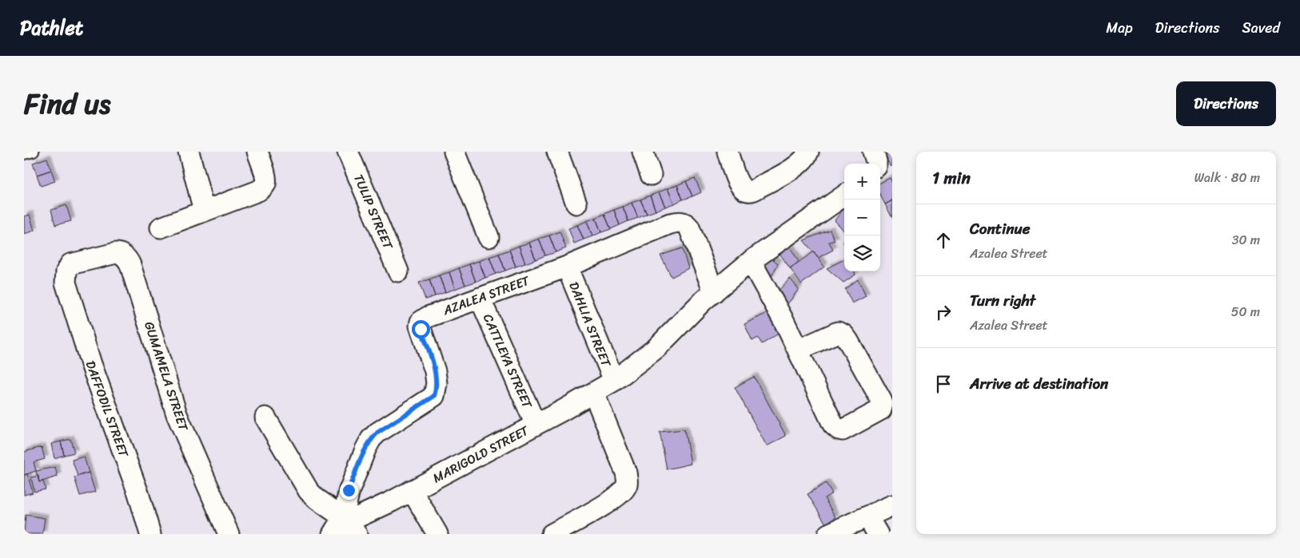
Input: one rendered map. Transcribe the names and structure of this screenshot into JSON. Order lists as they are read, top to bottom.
{
  "streets": {
    "street": [
      "TULIP STREET",
      "AZALEA STREET",
      "DAHLIA STREET",
      "CATTLEYA STREET",
      "GUMAMELA STREET",
      "DAFFODIL STREET",
      "MARIGOLD STREET"
    ]
  },
  "crossings": [
    ["AZALEA STREET", "DAHLIA STREET"],
    ["AZALEA STREET", "CATTLEYA STREET"],
    ["AZALEA STREET", "MARIGOLD STREET"],
    ["DAHLIA STREET", "MARIGOLD STREET"],
    ["CATTLEYA STREET", "MARIGOLD STREET"],
    ["GUMAMELA STREET", "DAFFODIL STREET"]
  ],
  "page": {
    "header": "Pathlet",
    "nav": ["Map", "Directions", "Saved"],
    "title": "Find us",
    "buttons": "Directions",
    "heading": ["1 min", "Walk · 80 m"],
    "map_buttons": ["+", "−"],
    "list": [
      ["Continue", "Azalea Street", "30 m"],
      ["Turn right", "Azalea Street", "50 m"],
      "Arrive at destination"
    ]
  }
}
